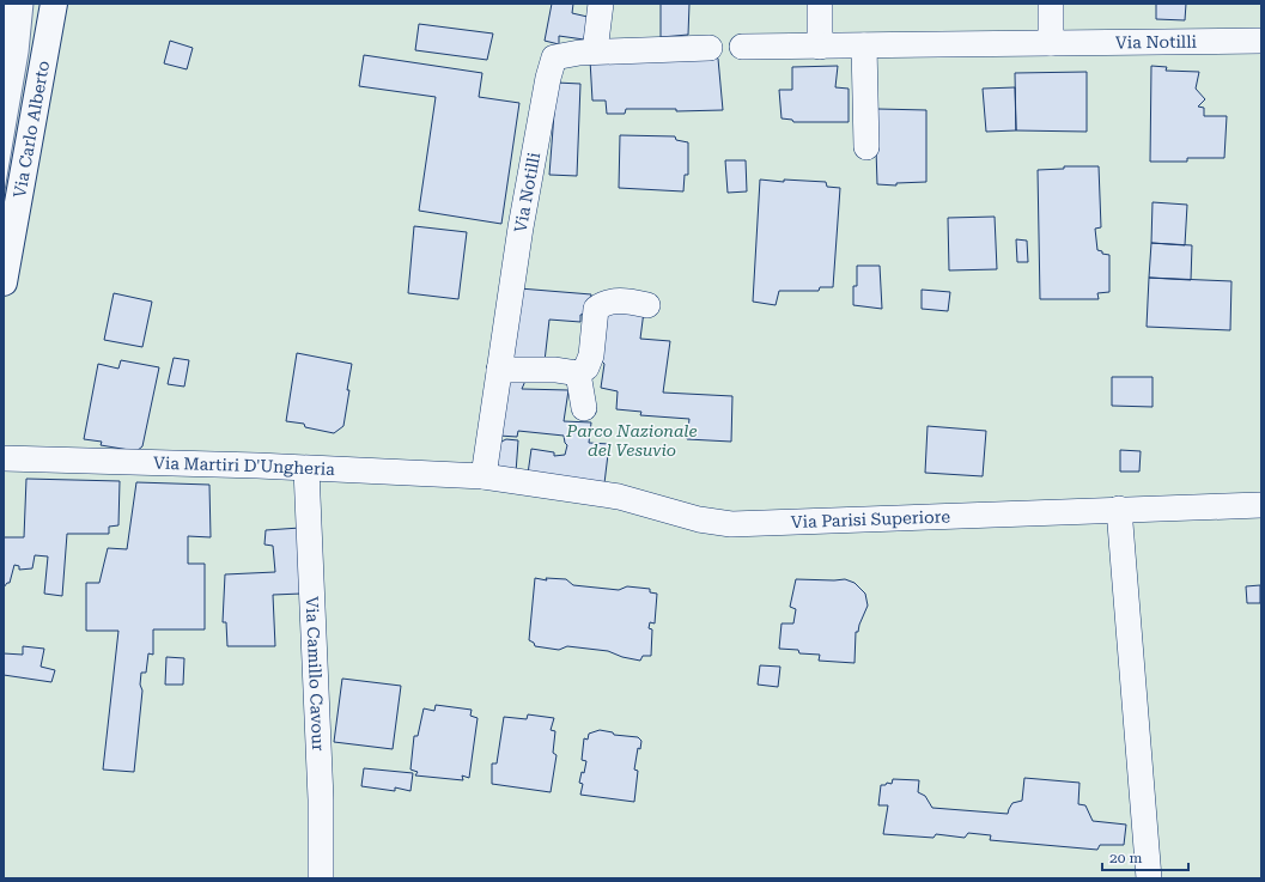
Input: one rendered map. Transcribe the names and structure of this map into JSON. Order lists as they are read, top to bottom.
{
  "streets": {
    "street": [
      "Via Notilli",
      "Via Carlo Alberto",
      "Via Martiri D'Ungheria",
      "Via Parisi Superiore",
      "Via Camillo Cavour"
    ]
  },
  "crossings": [
    ["Via Notilli", "Via Martiri D'Ungheria"],
    ["Via Notilli", "Via Parisi Superiore"],
    ["Via Martiri D'Ungheria", "Via Parisi Superiore"],
    ["Via Martiri D'Ungheria", "Via Camillo Cavour"]
  ],
  "parks": ["Parco Nazionale del Vesuvio"],
  "scale_bar": "20 m"
}
